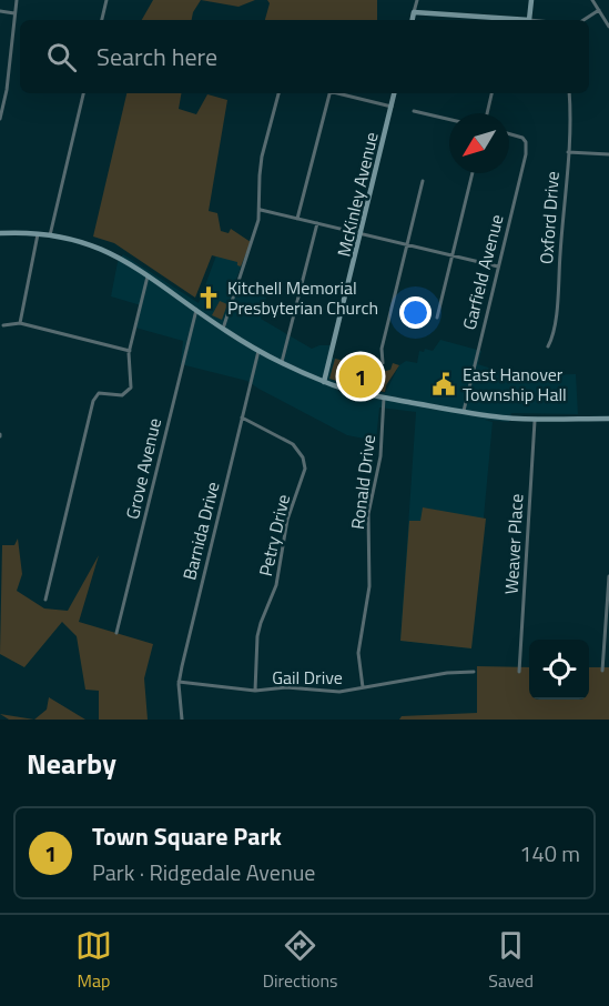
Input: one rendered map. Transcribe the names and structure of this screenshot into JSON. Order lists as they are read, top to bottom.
{
  "streets": {
    "main road": ["McKinley Avenue"],
    "street": [
      "Oxford Drive",
      "Garfield Avenue",
      "Grove Avenue",
      "Ronald Drive",
      "Barnida Drive",
      "Petry Drive",
      "Weaver Place",
      "Gail Drive"
    ]
  },
  "crossings": [
    ["Ronald Drive", "Gail Drive"],
    ["Barnida Drive", "Petry Drive"],
    ["Barnida Drive", "Gail Drive"],
    ["Petry Drive", "Gail Drive"]
  ],
  "places": {
    "church": ["Kitchell Memorial Presbyterian Church"],
    "public building": ["East Hanover Township Hall"]
  },
  "north": "bottom left",
  "page": {
    "search": "Search here",
    "pins": "1",
    "heading": "Nearby",
    "list": [
      {
        "mark": "1",
        "name": "Town Square Park",
        "note": "Park · Ridgedale Avenue",
        "value": "140 m"
      }
    ],
    "nav": ["Map", "Directions", "Saved"]
  }
}
